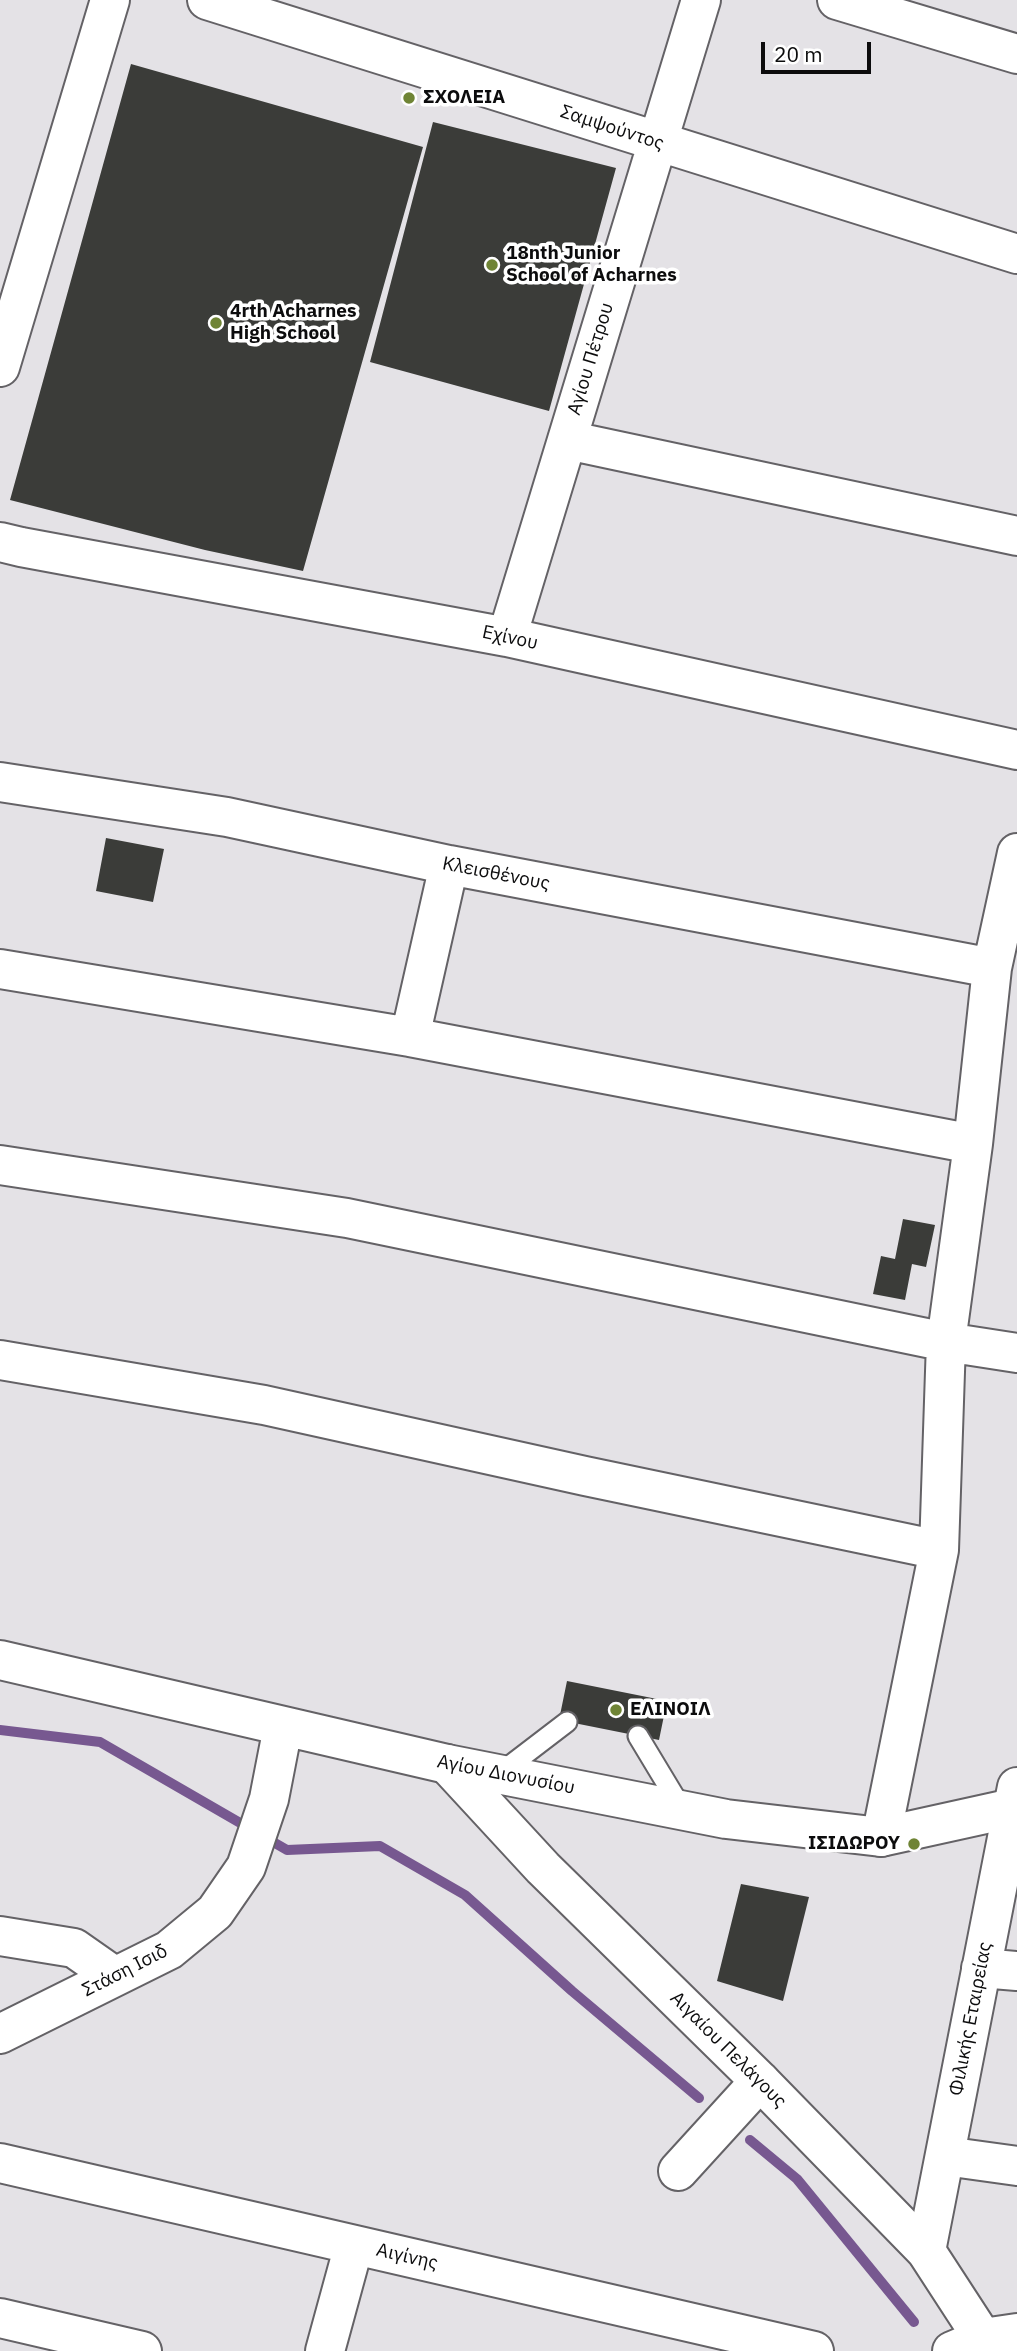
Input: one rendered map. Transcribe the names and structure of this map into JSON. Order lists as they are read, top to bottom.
{
  "streets": {
    "street": [
      "Σαμψούντος",
      "Αγίου Πέτρου",
      "Εχίνου",
      "Κλεισθένους",
      "Αγίου Διονυσίου",
      "Στάση Ισιδ",
      "Φιλικής Εταιρείας",
      "Αιγαίου Πελάγους",
      "Αιγίνης"
    ]
  },
  "crossings": [
    ["Σαμψούντος", "Αγίου Πέτρου"],
    ["Αγίου Πέτρου", "Εχίνου"],
    ["Αγίου Διονυσίου", "Στάση Ισιδ"],
    ["Αγίου Διονυσίου", "Φιλικής Εταιρείας"],
    ["Αγίου Διονυσίου", "Αιγαίου Πελάγους"],
    ["Φιλικής Εταιρείας", "Αιγαίου Πελάγους"]
  ],
  "places": [
    "ΣΧΟΛΕΙΑ",
    "18nth Junior School of Acharnes",
    "4rth Acharnes High School",
    "ΕΛΙΝΟΙΛ",
    "ΙΣΙΔΩΡΟΥ"
  ],
  "scale_bar": "20 m"
}
